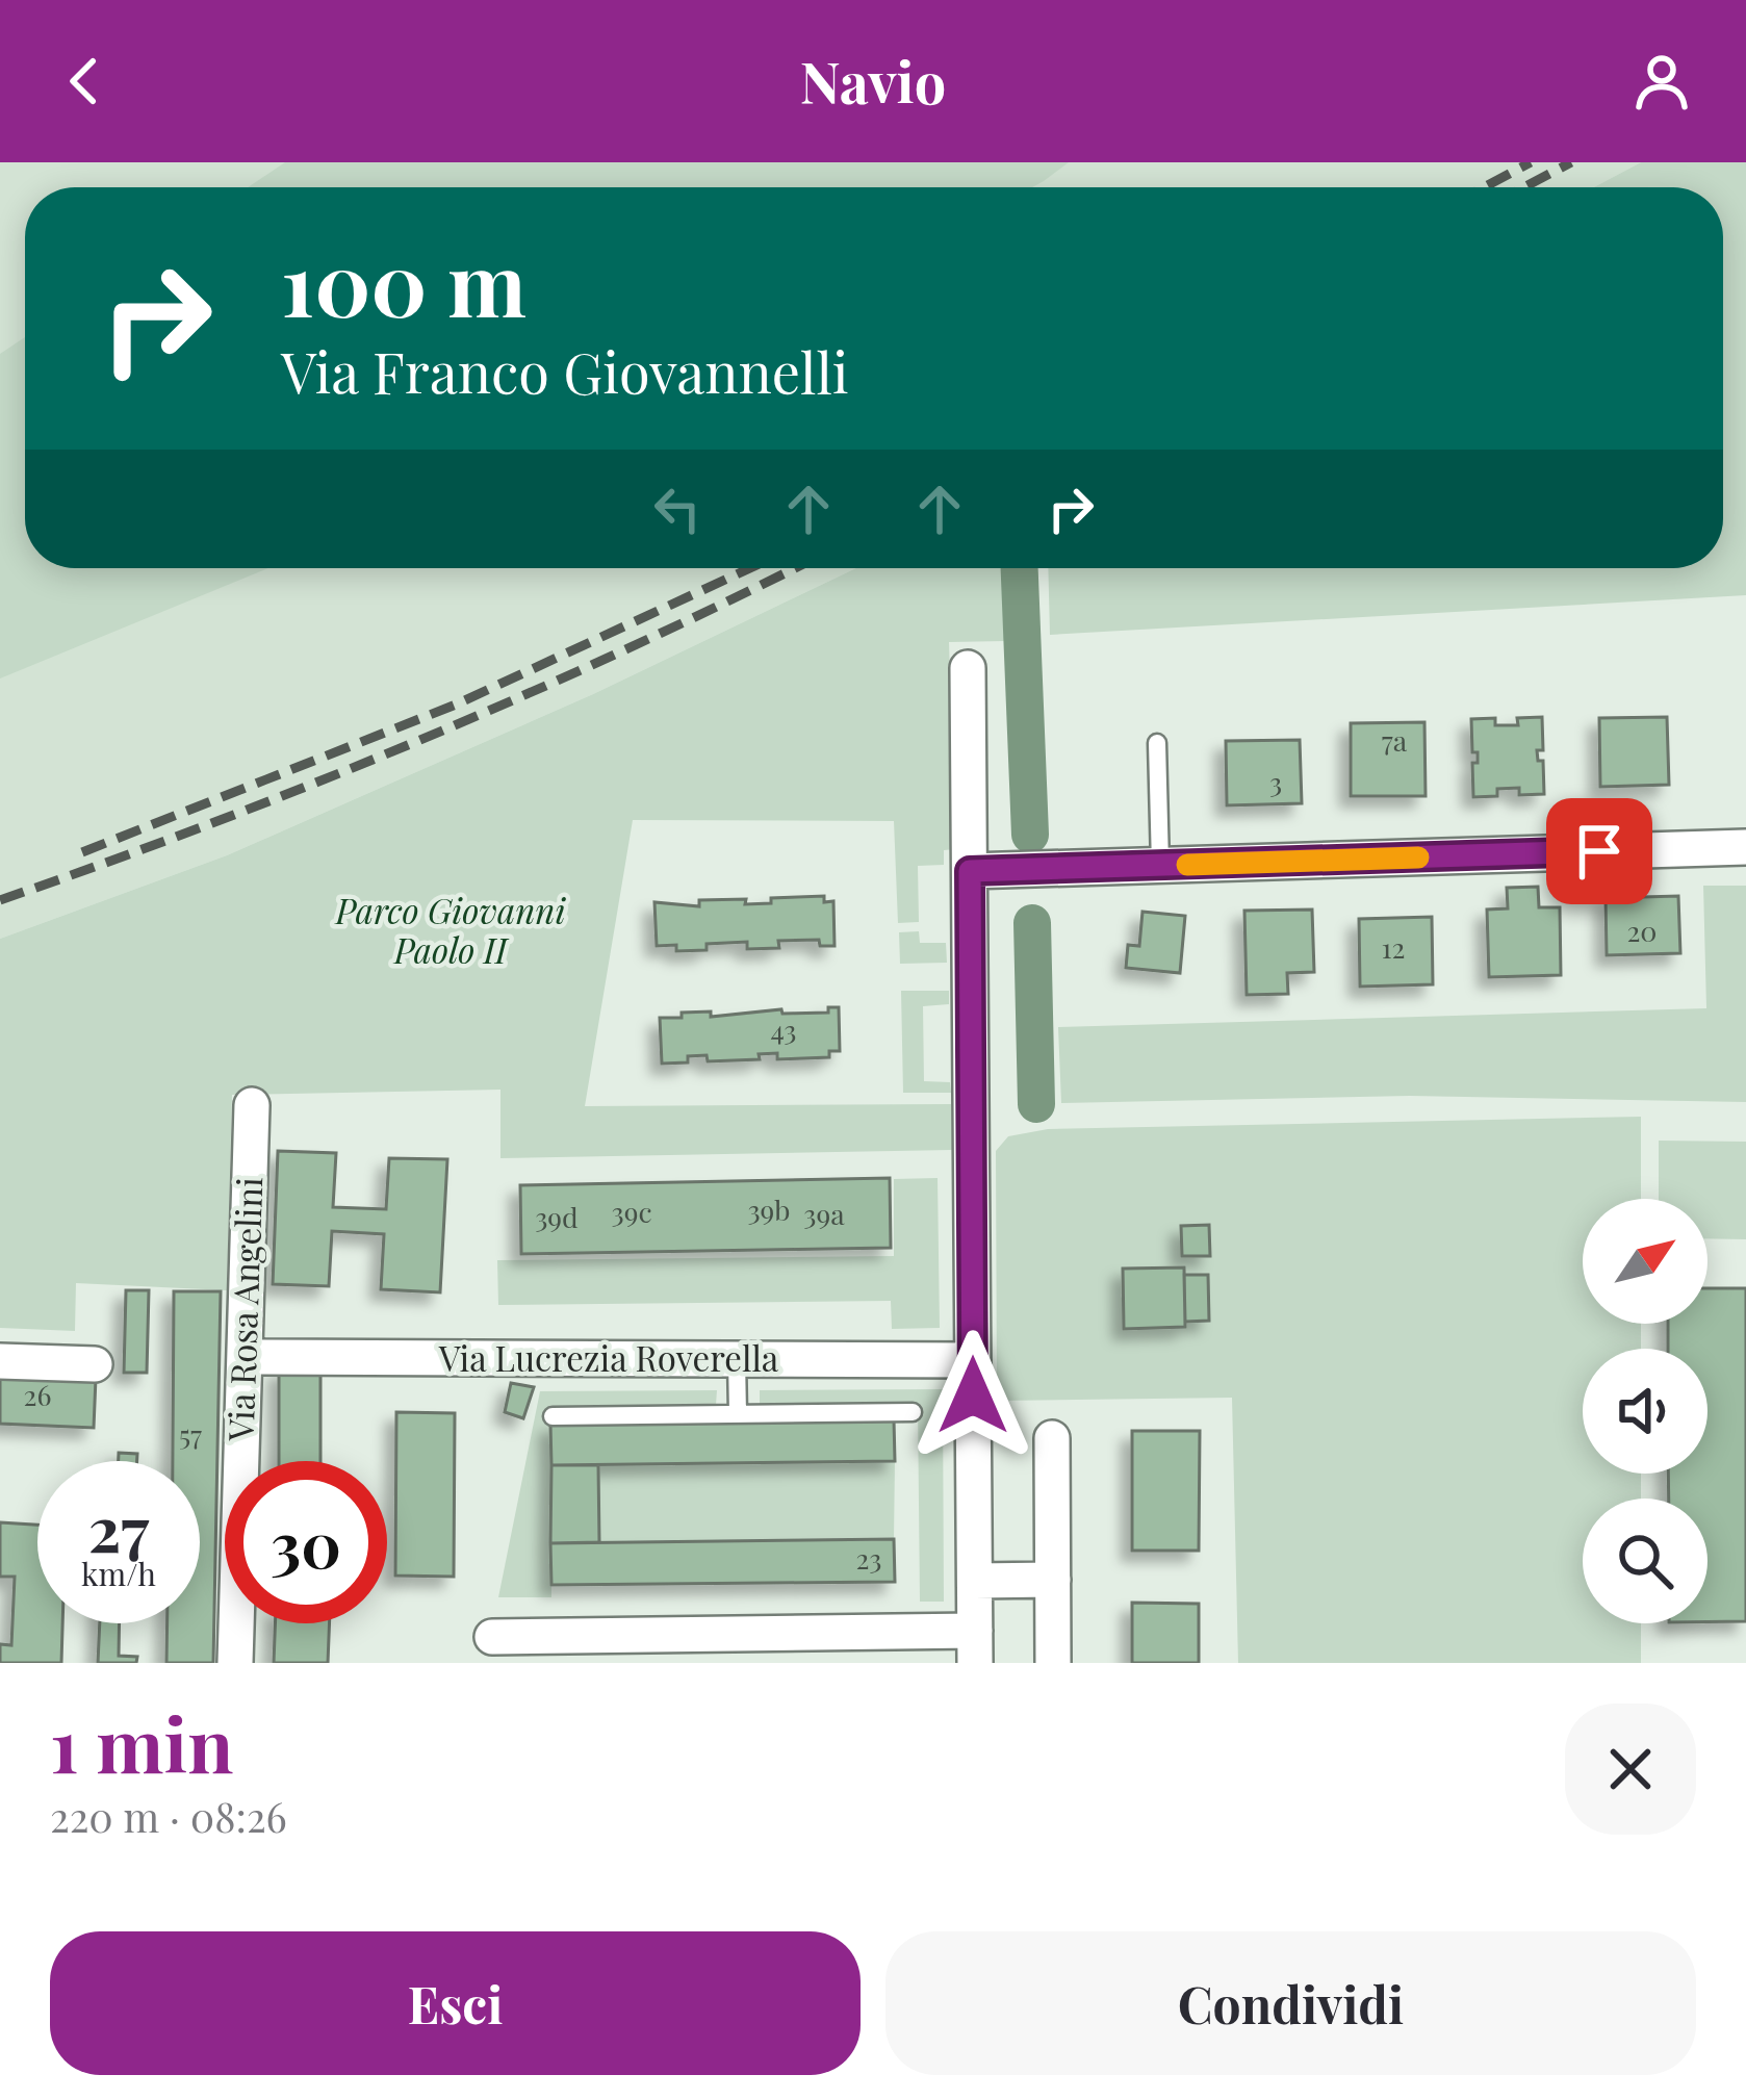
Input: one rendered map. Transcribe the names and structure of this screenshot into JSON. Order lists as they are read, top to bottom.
{
  "streets": {
    "street": ["Via Rosa Angelini", "Via Lucrezia Roverella"]
  },
  "crossings": [
    ["Via Rosa Angelini", "Via Lucrezia Roverella"]
  ],
  "parks": ["Parco Giovanni Paolo II"],
  "house_numbers": [
    "7a",
    "3",
    "20",
    "12",
    "43",
    "39b",
    "39c",
    "39a",
    "39d",
    "26",
    "57",
    "23"
  ],
  "north": "top right",
  "page": {
    "header": "Navio",
    "turn": ["100 m", "Via Franco Giovannelli"],
    "speed": "27 km/h",
    "limit": "30",
    "heading": ["1 min", "220 m · 08:26"],
    "buttons": ["Esci", "Condividi"]
  }
}
